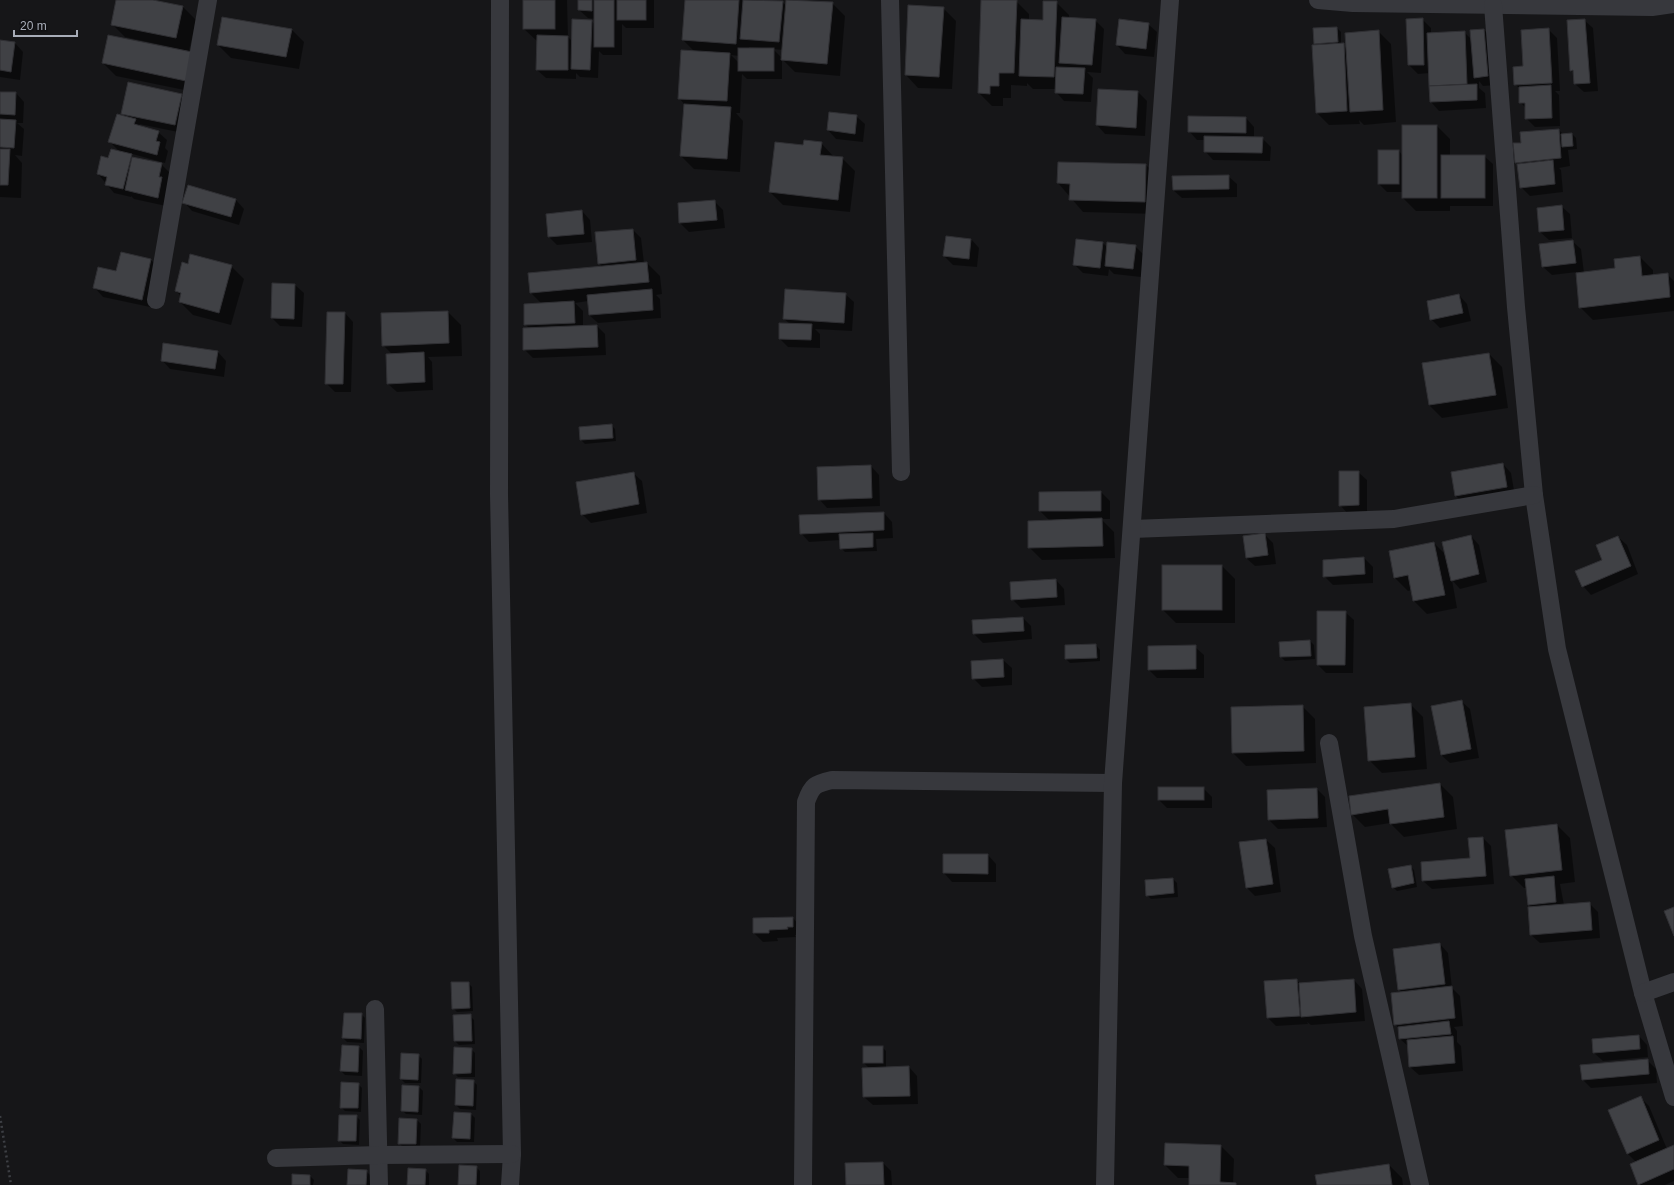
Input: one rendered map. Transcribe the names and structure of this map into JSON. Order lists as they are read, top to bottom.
{
  "scale_bar": "20 m"
}
